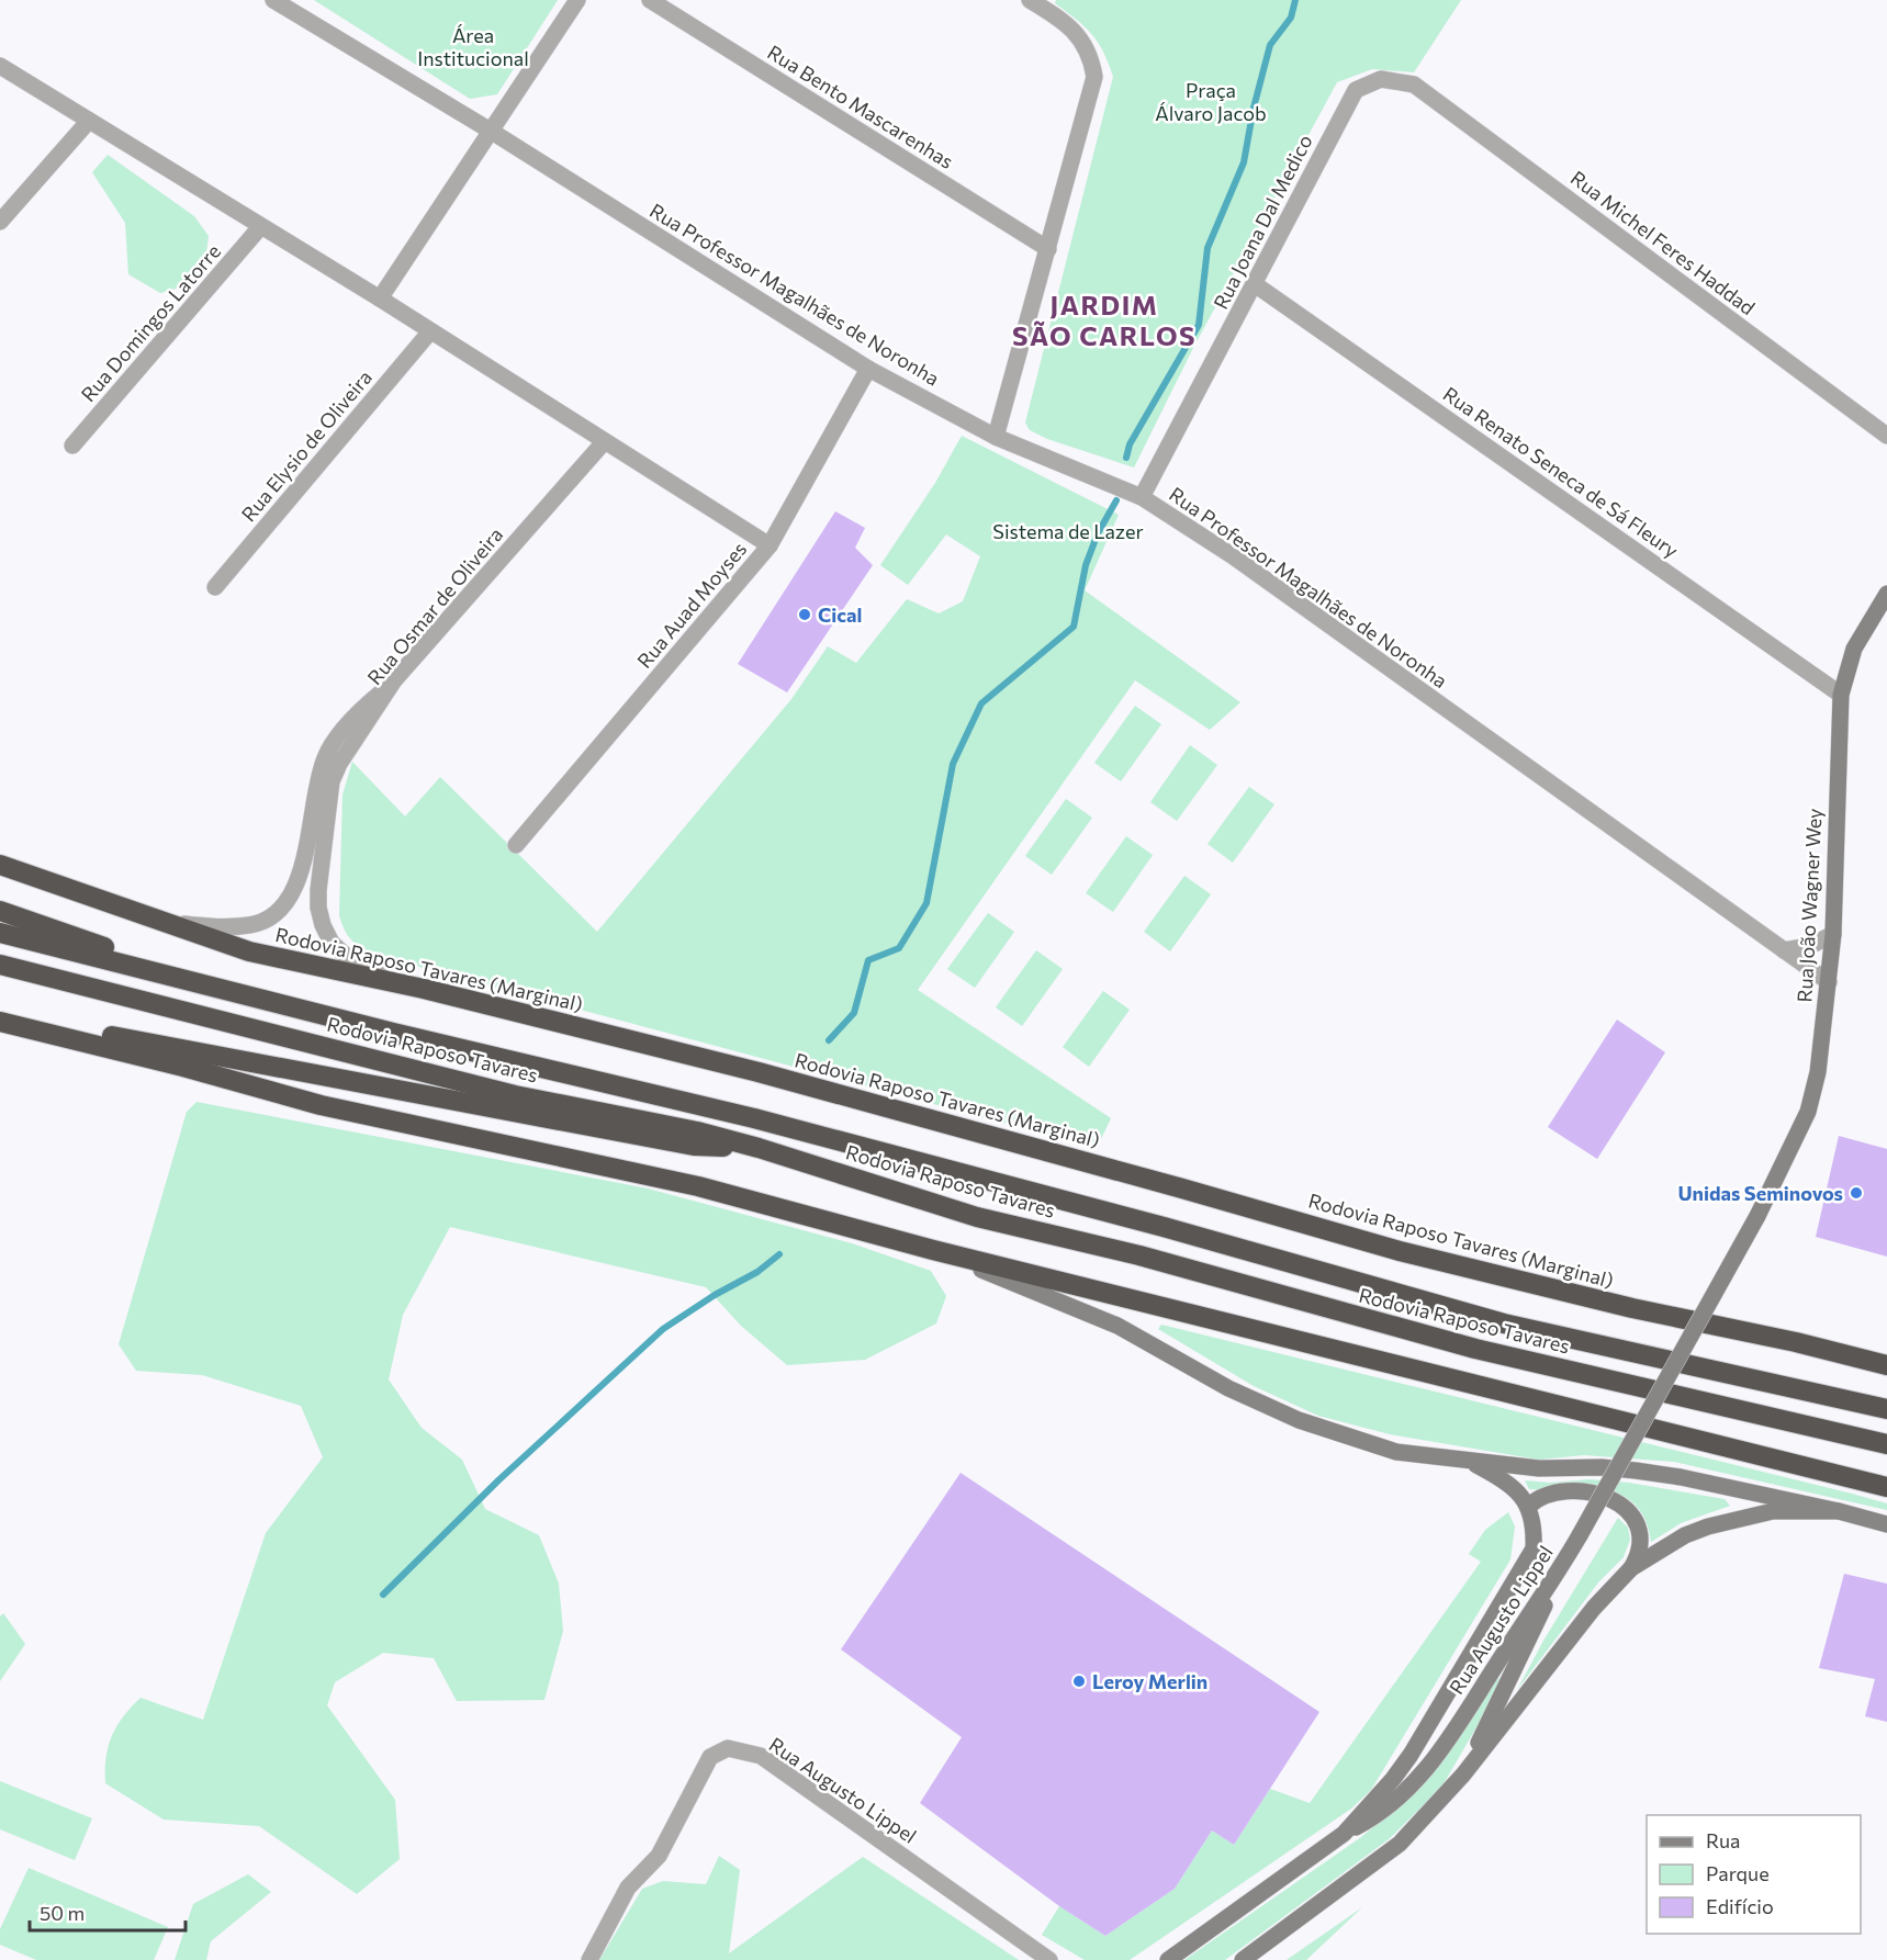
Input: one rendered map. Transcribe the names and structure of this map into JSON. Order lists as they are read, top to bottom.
{
  "streets": {
    "highway": ["Rodovia Raposo Tavares (Marginal)", "Rodovia Raposo Tavares"],
    "main road": ["Rua João Wagner Wey", "Rua Augusto Lippel"],
    "street": [
      "Rua Bento Mascarenhas",
      "Rua Joana Dal Medico",
      "Rua Michel Feres Haddad",
      "Rua Professor Magalhães de Noronha",
      "Rua Domingos Latorre",
      "Rua Elysio de Oliveira",
      "Rua Renato Seneca de Sá Fleury",
      "Rua Auad Moyses",
      "Rua Osmar de Oliveira"
    ]
  },
  "crossings": [
    ["Rua Joana Dal Medico", "Rua Michel Feres Haddad"],
    ["Rua Joana Dal Medico", "Rua Professor Magalhães de Noronha"],
    ["Rua Joana Dal Medico", "Rua Renato Seneca de Sá Fleury"],
    ["Rua Professor Magalhães de Noronha", "Rua Auad Moyses"],
    ["Rua Professor Magalhães de Noronha", "Rua João Wagner Wey"],
    ["Rua Renato Seneca de Sá Fleury", "Rua João Wagner Wey"],
    ["Rua Osmar de Oliveira", "Rodovia Raposo Tavares (Marginal)"],
    ["Rua João Wagner Wey", "Rua Augusto Lippel"]
  ],
  "districts": ["JARDIM SÃO CARLOS"],
  "parks": ["Área Institucional", "Praça Álvaro Jacob", "Sistema de Lazer"],
  "places": ["Cical", "Unidas Seminovos", "Leroy Merlin"],
  "legend": ["Rua", "Parque", "Edifício"],
  "scale_bar": "50 m"
}
